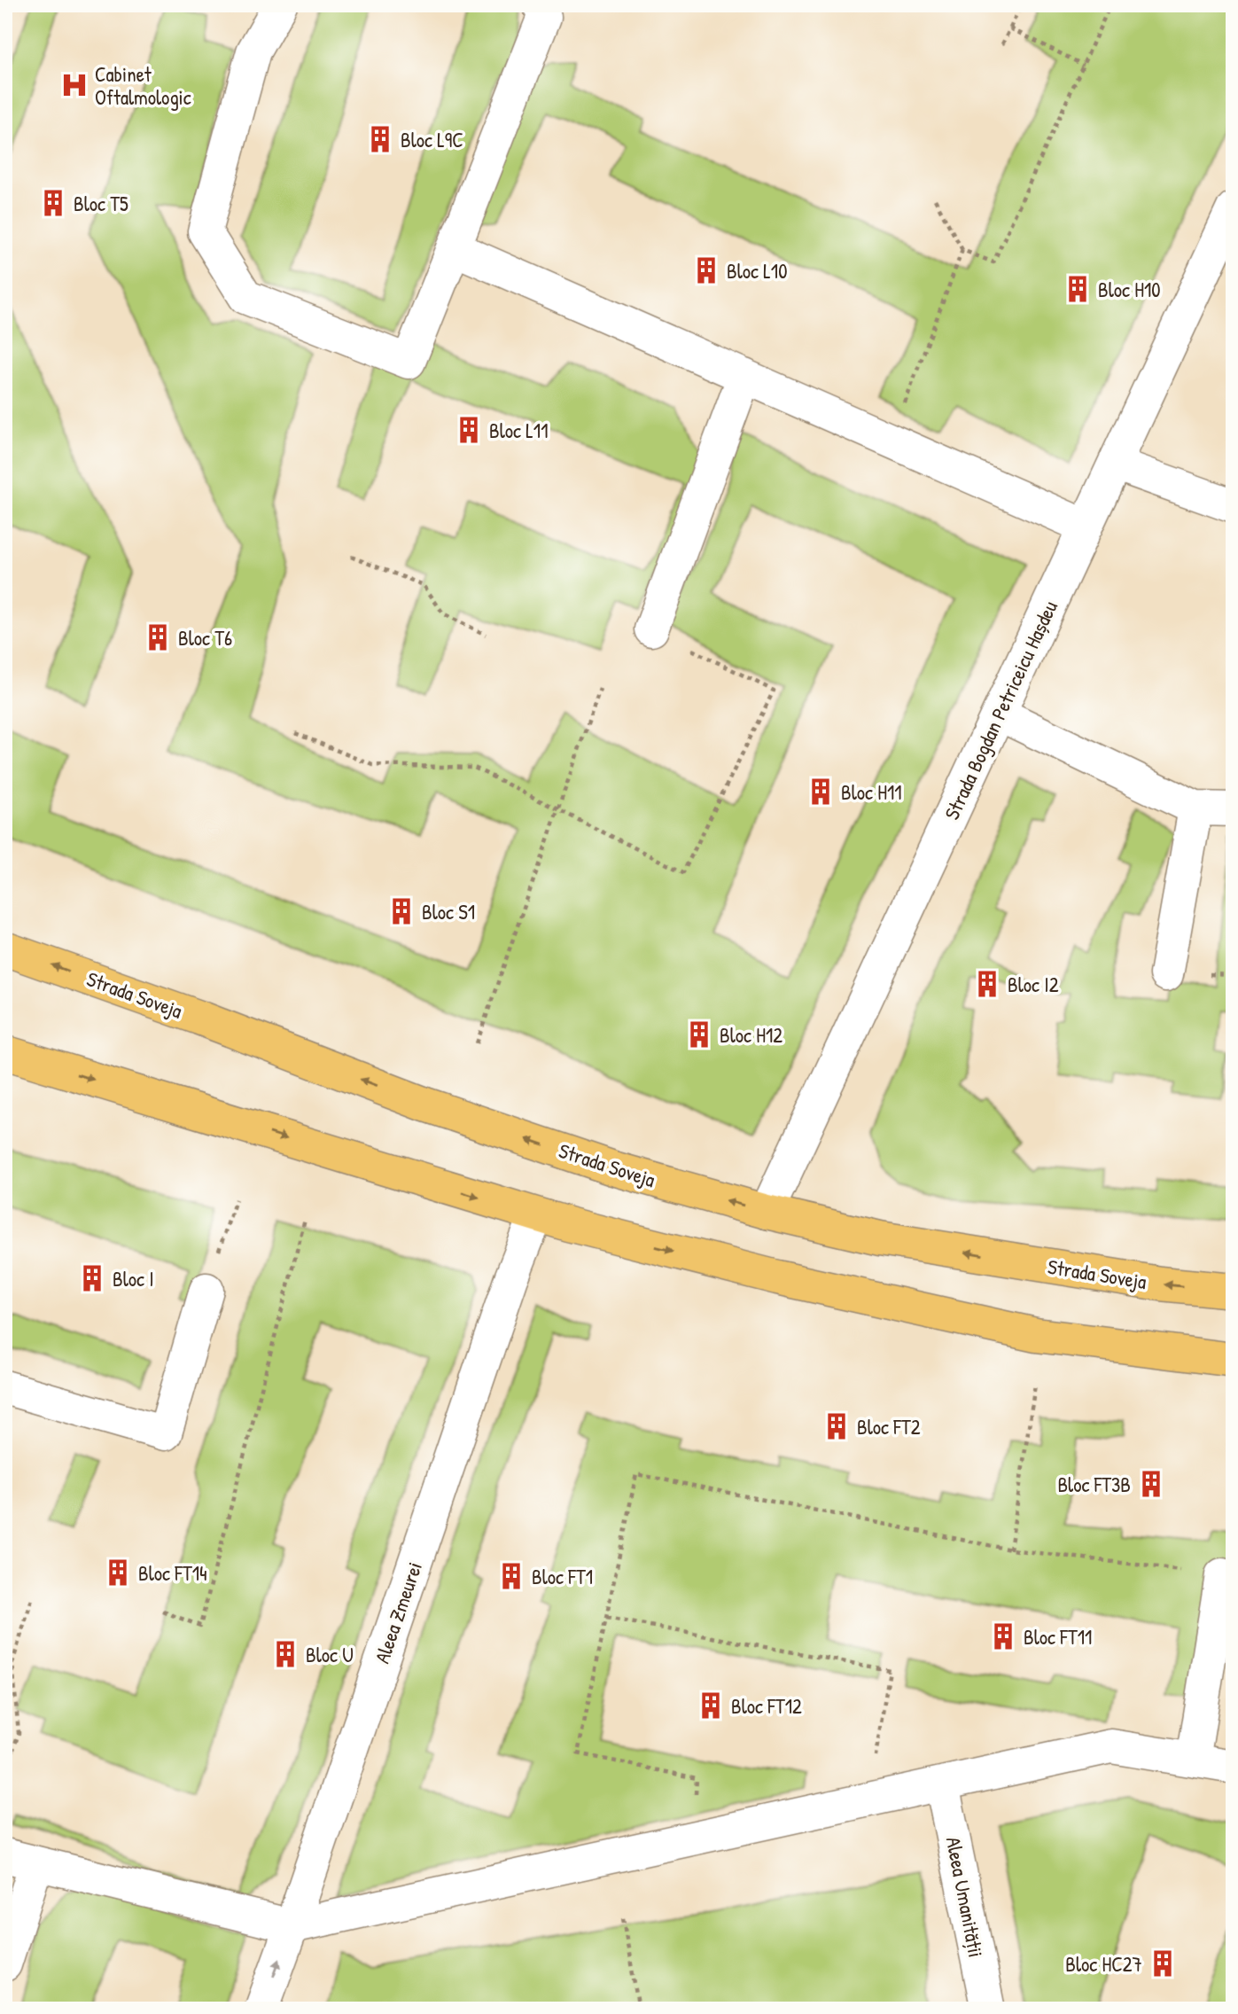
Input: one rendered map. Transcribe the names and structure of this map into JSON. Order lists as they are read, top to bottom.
{
  "streets": {
    "main road": ["Strada Soveja"],
    "street": ["Strada Bogdan Petriceicu Hașdeu", "Aleea Zmeurei", "Aleea Umanității"]
  },
  "crossings": [
    ["Strada Bogdan Petriceicu Hașdeu", "Strada Soveja"]
  ],
  "places": {
    "hospital": ["Cabinet Oftalmologic"],
    "building": [
      "Bloc L9C",
      "Bloc T5",
      "Bloc L10",
      "Bloc H10",
      "Bloc L11",
      "Bloc T6",
      "Bloc H11",
      "Bloc S1",
      "Bloc I2",
      "Bloc H12",
      "Bloc I",
      "Bloc FT2",
      "Bloc FT3B",
      "Bloc FT14",
      "Bloc FT1",
      "Bloc FT11",
      "Bloc U",
      "Bloc FT12",
      "Bloc HC27"
    ]
  }
}
